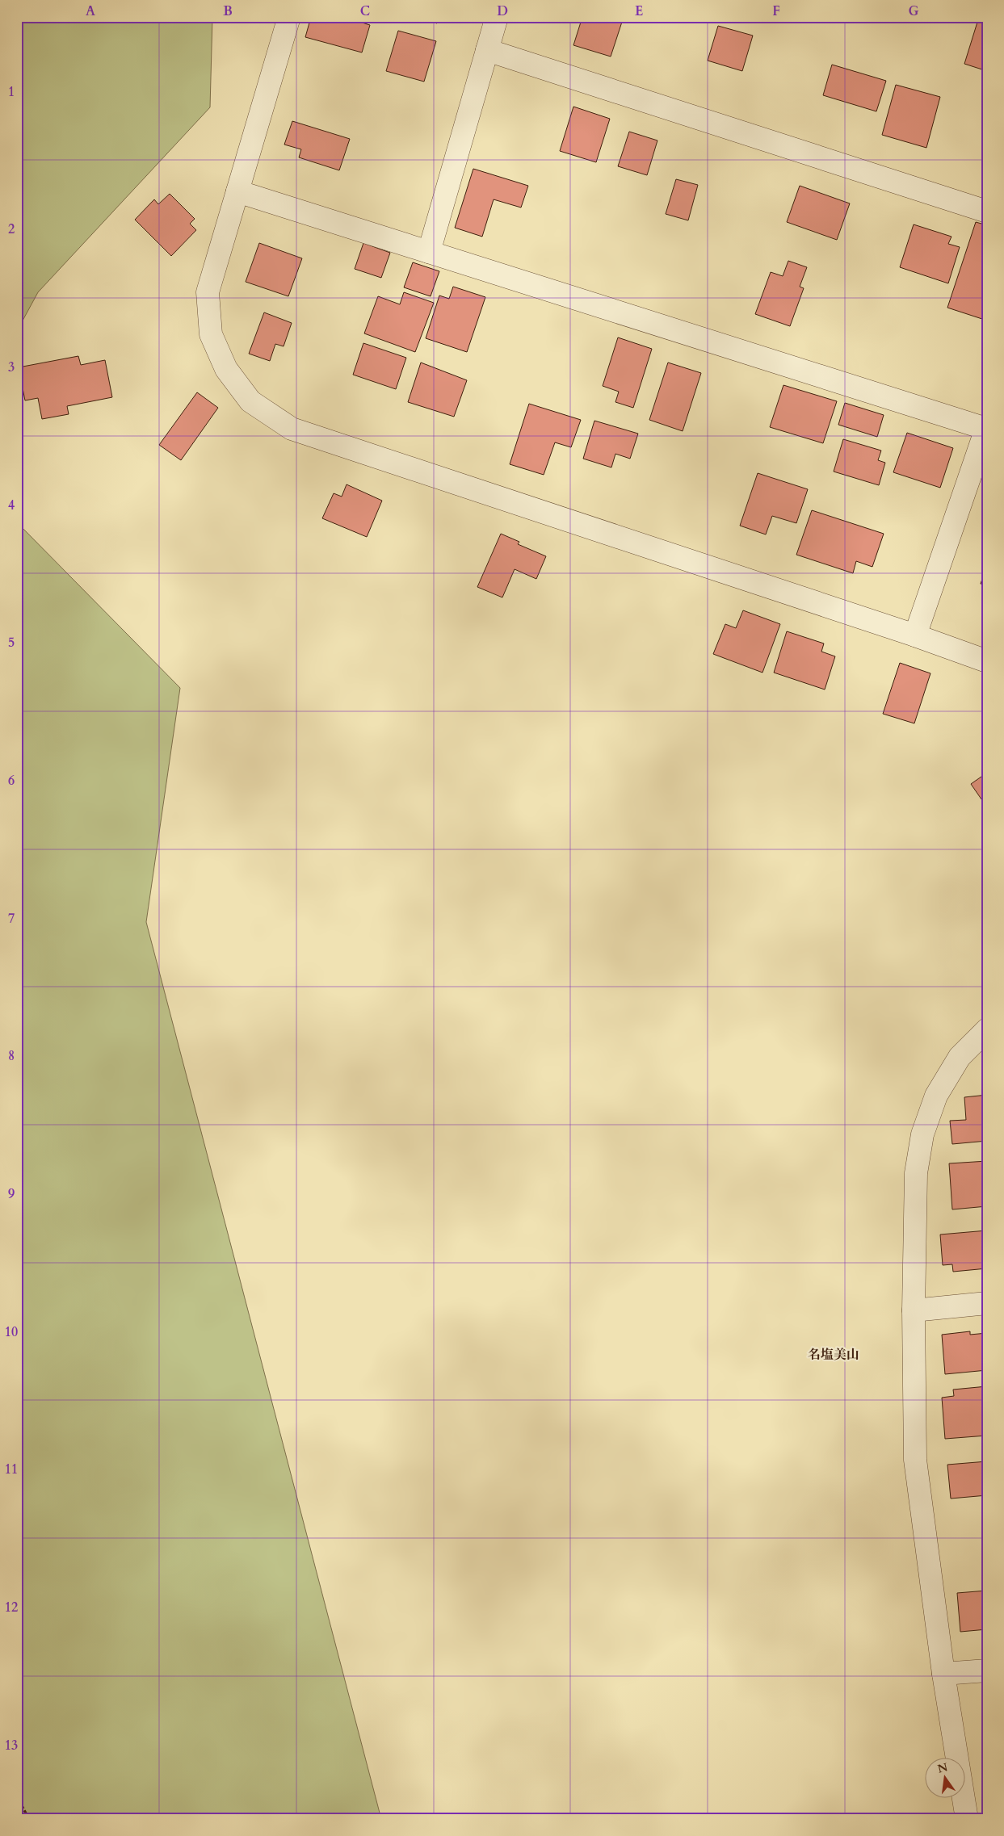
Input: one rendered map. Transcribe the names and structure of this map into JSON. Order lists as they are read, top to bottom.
{
  "districts": ["名塩美山"],
  "north": "top",
  "grid": {
    "columns": [
      "A",
      "B",
      "C",
      "D",
      "E",
      "F",
      "G"
    ],
    "rows": [
      "1",
      "2",
      "3",
      "4",
      "5",
      "6",
      "7",
      "8",
      "9",
      "10",
      "11",
      "12",
      "13"
    ]
  }
}
